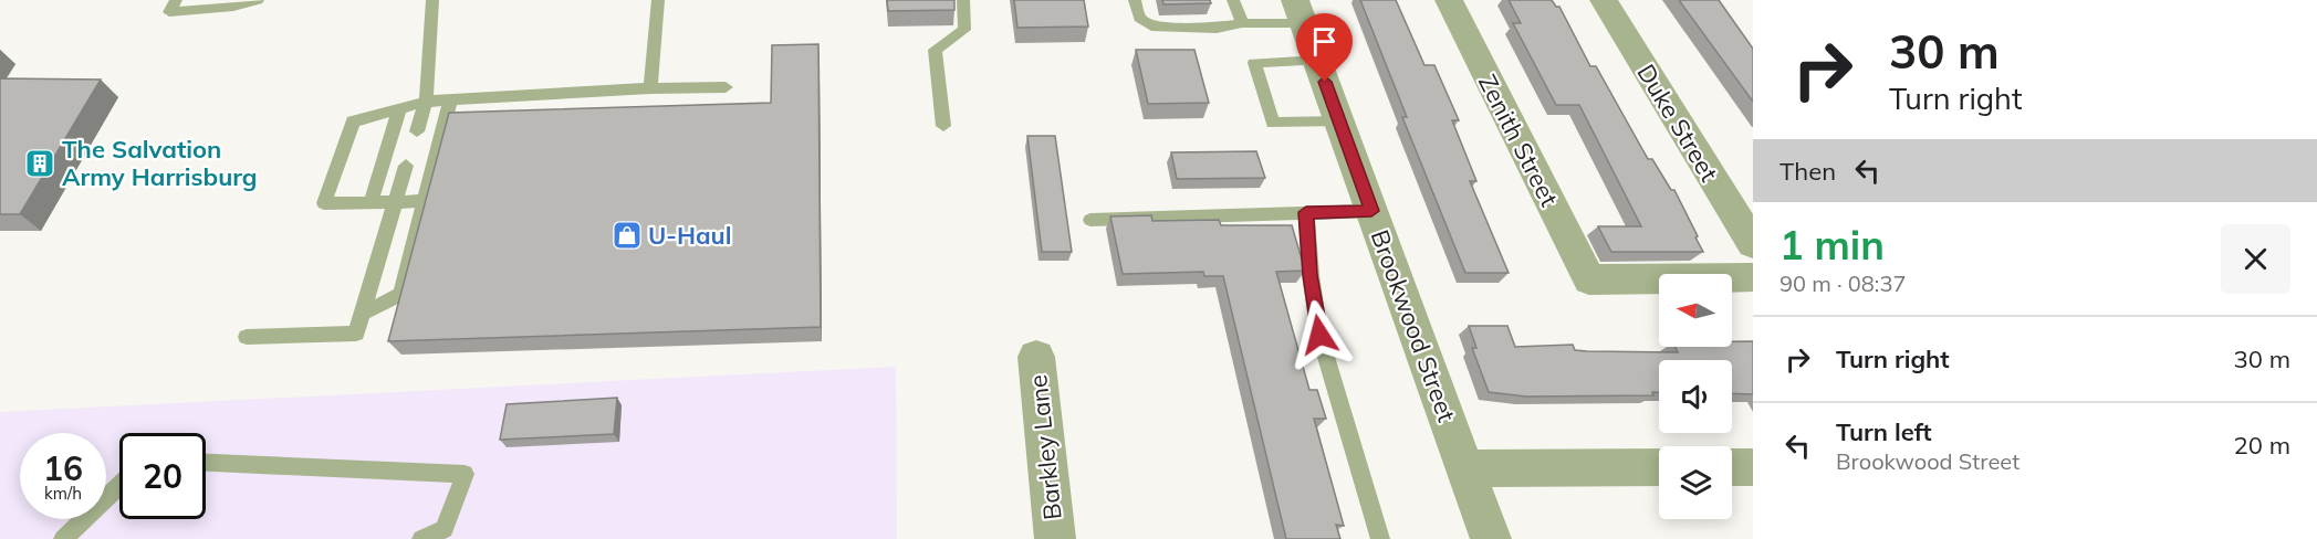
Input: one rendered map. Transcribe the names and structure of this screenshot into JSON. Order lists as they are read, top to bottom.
{
  "streets": {
    "street": [
      "Duke Street",
      "Zenith Street",
      "Brookwood Street",
      "Barkley Lane"
    ]
  },
  "places": {
    "building": ["The Salvation Army Harrisburg"],
    "shop": ["U-Haul"]
  },
  "north": "left",
  "page": {
    "turn": ["30 m", "Turn right"],
    "then": "Then",
    "heading": ["1 min", "90 m · 08:37"],
    "list": [
      {
        "name": "Turn right",
        "value": "30 m"
      },
      {
        "name": "Turn left",
        "note": "Brookwood Street",
        "value": "20 m"
      }
    ],
    "speed": "16 km/h",
    "limit": "20"
  }
}
